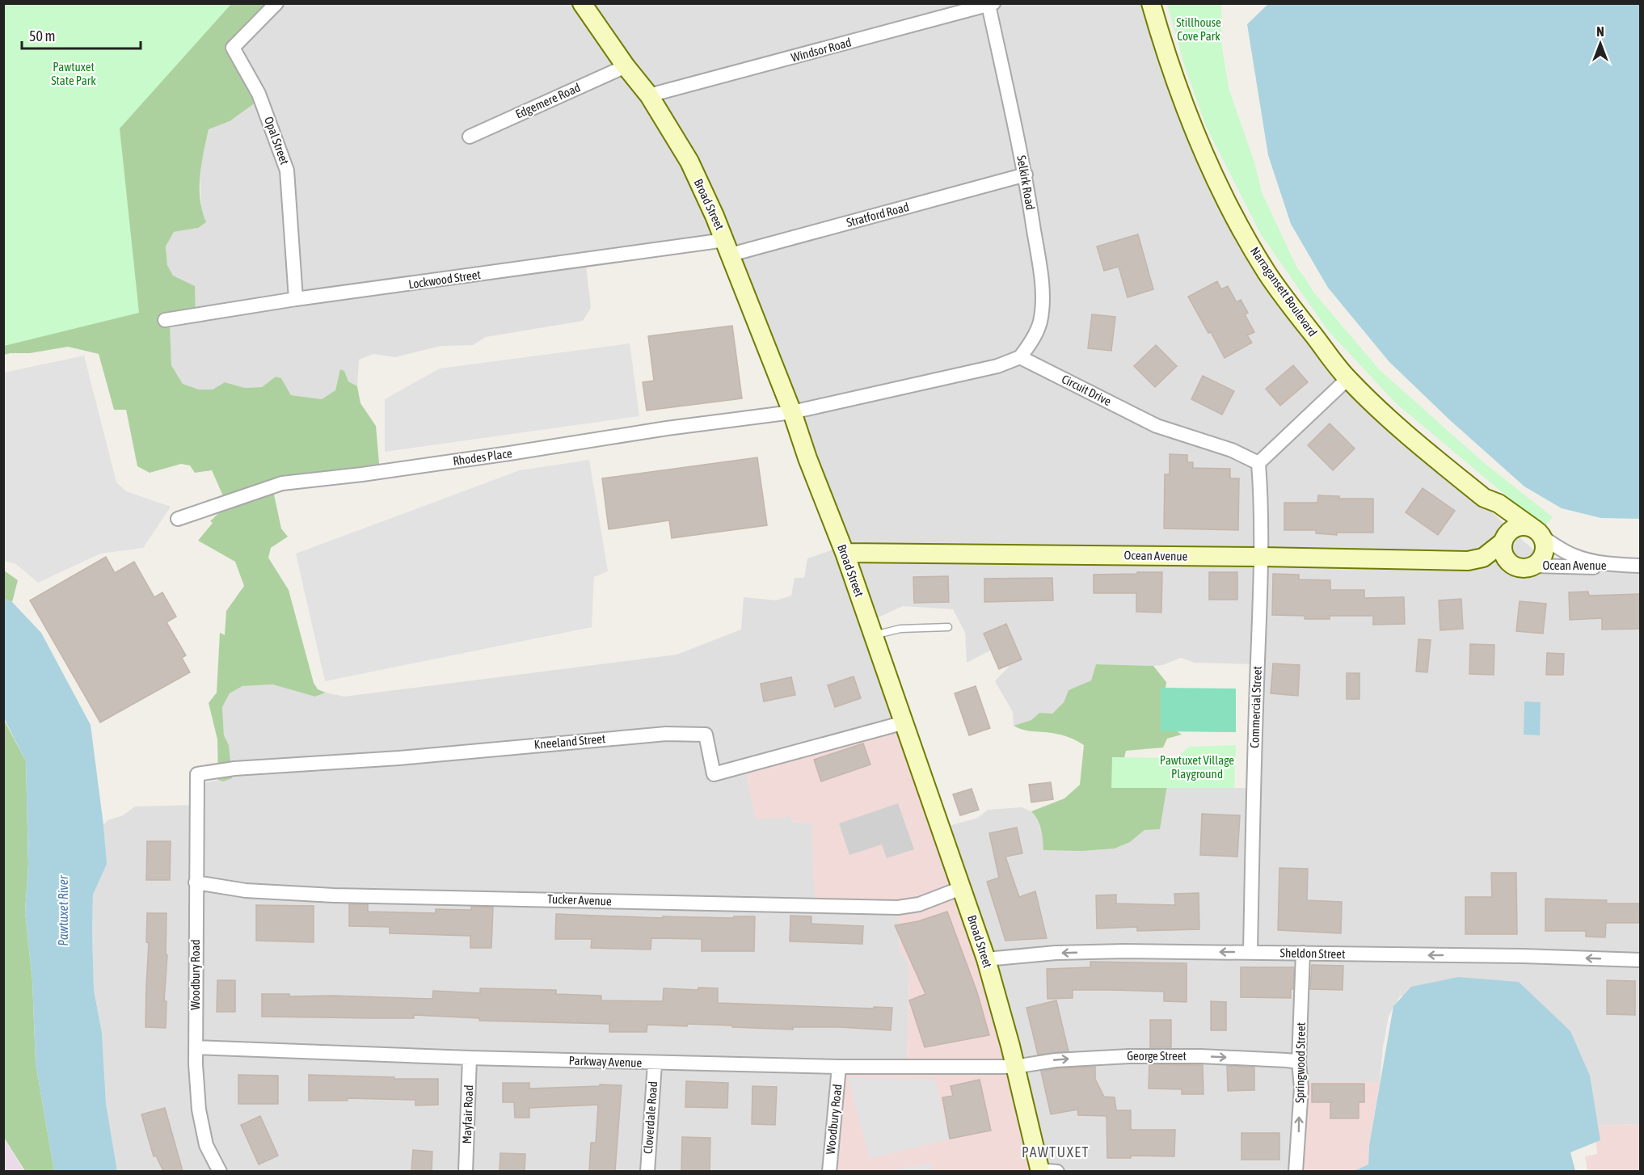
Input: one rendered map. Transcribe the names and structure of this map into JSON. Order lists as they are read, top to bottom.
{
  "streets": {
    "street": [
      "Windsor Road",
      "Edgemere Road",
      "Opal Street",
      "Selkirk Road",
      "Broad Street",
      "Stratford Road",
      "Lockwood Street",
      "Narragansett Boulevard",
      "Circuit Drive",
      "Rhodes Place",
      "Ocean Avenue",
      "Commercial Street",
      "Kneeland Street",
      "Tucker Avenue",
      "Sheldon Street",
      "Woodbury Road",
      "George Street",
      "Parkway Avenue",
      "Springwood Street",
      "Mayfair Road",
      "Cloverdale Road"
    ]
  },
  "crossings": [
    ["Windsor Road", "Selkirk Road"],
    ["Windsor Road", "Broad Street"],
    ["Edgemere Road", "Broad Street"],
    ["Opal Street", "Lockwood Street"],
    ["Selkirk Road", "Stratford Road"],
    ["Selkirk Road", "Circuit Drive"],
    ["Broad Street", "Stratford Road"],
    ["Broad Street", "Lockwood Street"],
    ["Broad Street", "Rhodes Place"],
    ["Broad Street", "Ocean Avenue"],
    ["Broad Street", "Kneeland Street"],
    ["Broad Street", "Tucker Avenue"],
    ["Broad Street", "Sheldon Street"],
    ["Broad Street", "George Street"],
    ["Broad Street", "Parkway Avenue"],
    ["Stratford Road", "Lockwood Street"],
    ["Narragansett Boulevard", "Ocean Avenue"],
    ["Circuit Drive", "Commercial Street"],
    ["Ocean Avenue", "Commercial Street"],
    ["Commercial Street", "Sheldon Street"],
    ["Kneeland Street", "Woodbury Road"],
    ["Tucker Avenue", "Woodbury Road"],
    ["Sheldon Street", "Springwood Street"],
    ["Woodbury Road", "Parkway Avenue"],
    ["George Street", "Parkway Avenue"],
    ["George Street", "Springwood Street"],
    ["Parkway Avenue", "Mayfair Road"],
    ["Parkway Avenue", "Cloverdale Road"]
  ],
  "one_way": ["Sheldon Street", "George Street", "Springwood Street"],
  "districts": ["PAWTUXET"],
  "water": ["Pawtuxet River"],
  "parks": ["Stillhouse Cove Park", "Pawtuxet State Park", "Pawtuxet Village Playground"],
  "scale_bar": "50 m",
  "north": "top"
}
